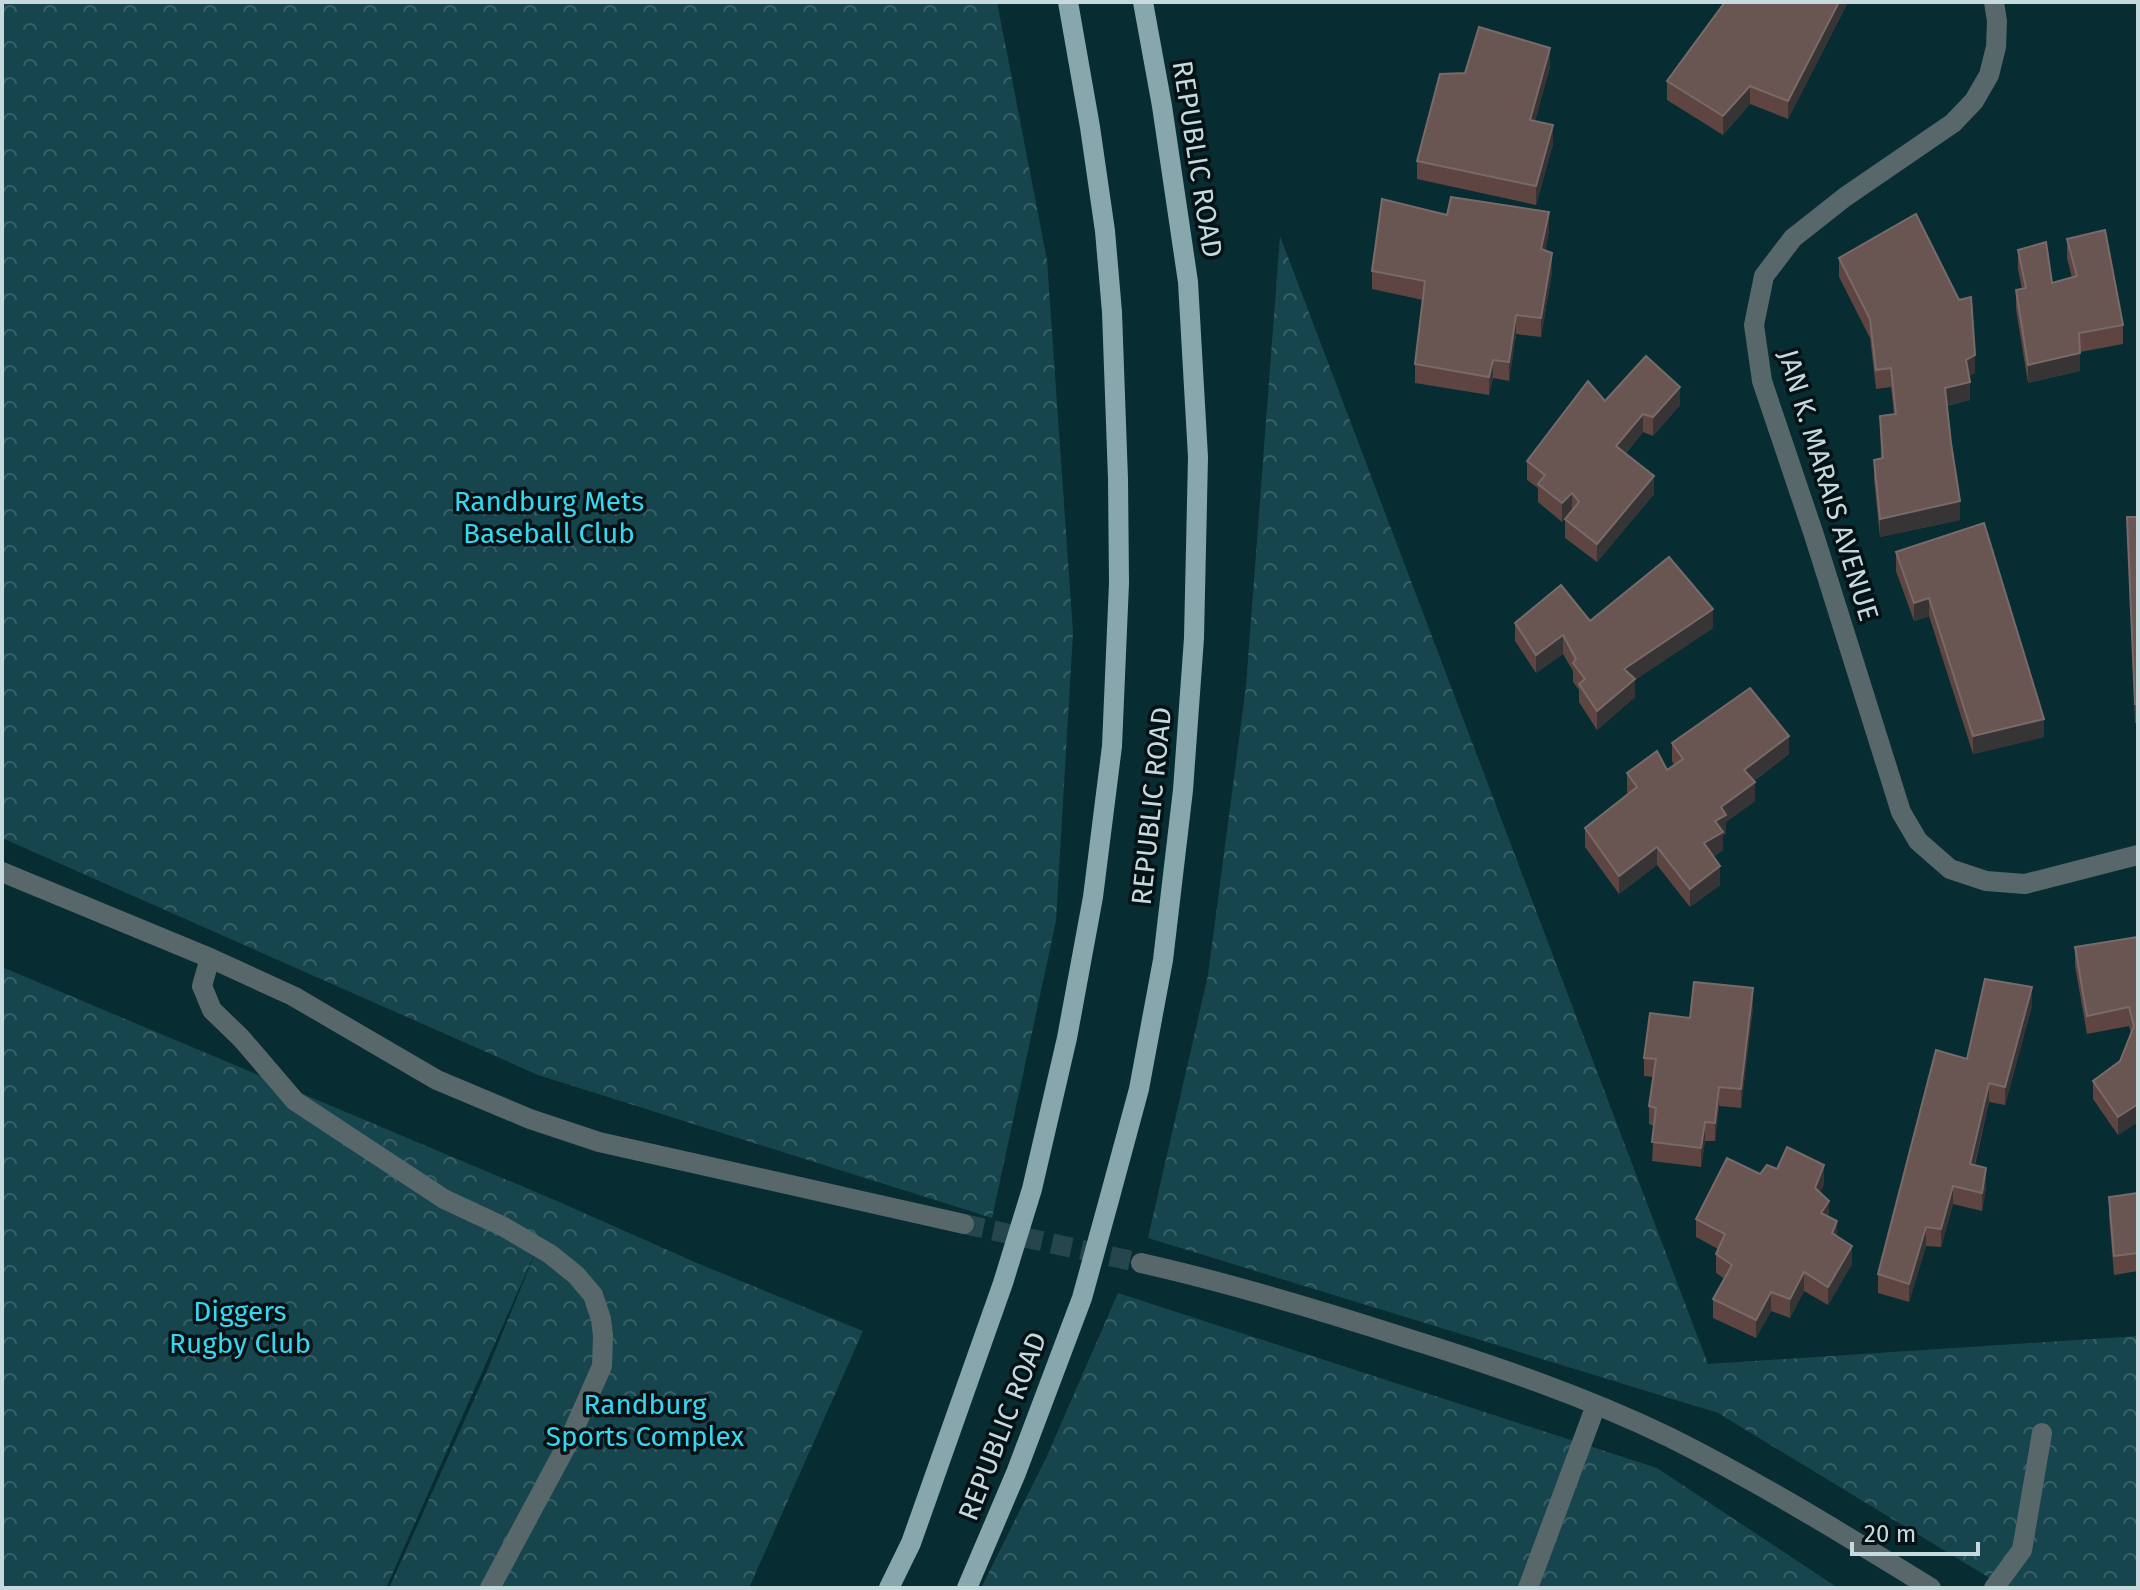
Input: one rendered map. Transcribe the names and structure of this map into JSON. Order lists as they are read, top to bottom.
{
  "streets": {
    "main road": ["REPUBLIC ROAD"],
    "street": ["JAN K. MARAIS AVENUE"]
  },
  "parks": ["Randburg Mets Baseball Club", "Diggers Rugby Club", "Randburg Sports Complex"],
  "scale_bar": "20 m"
}
